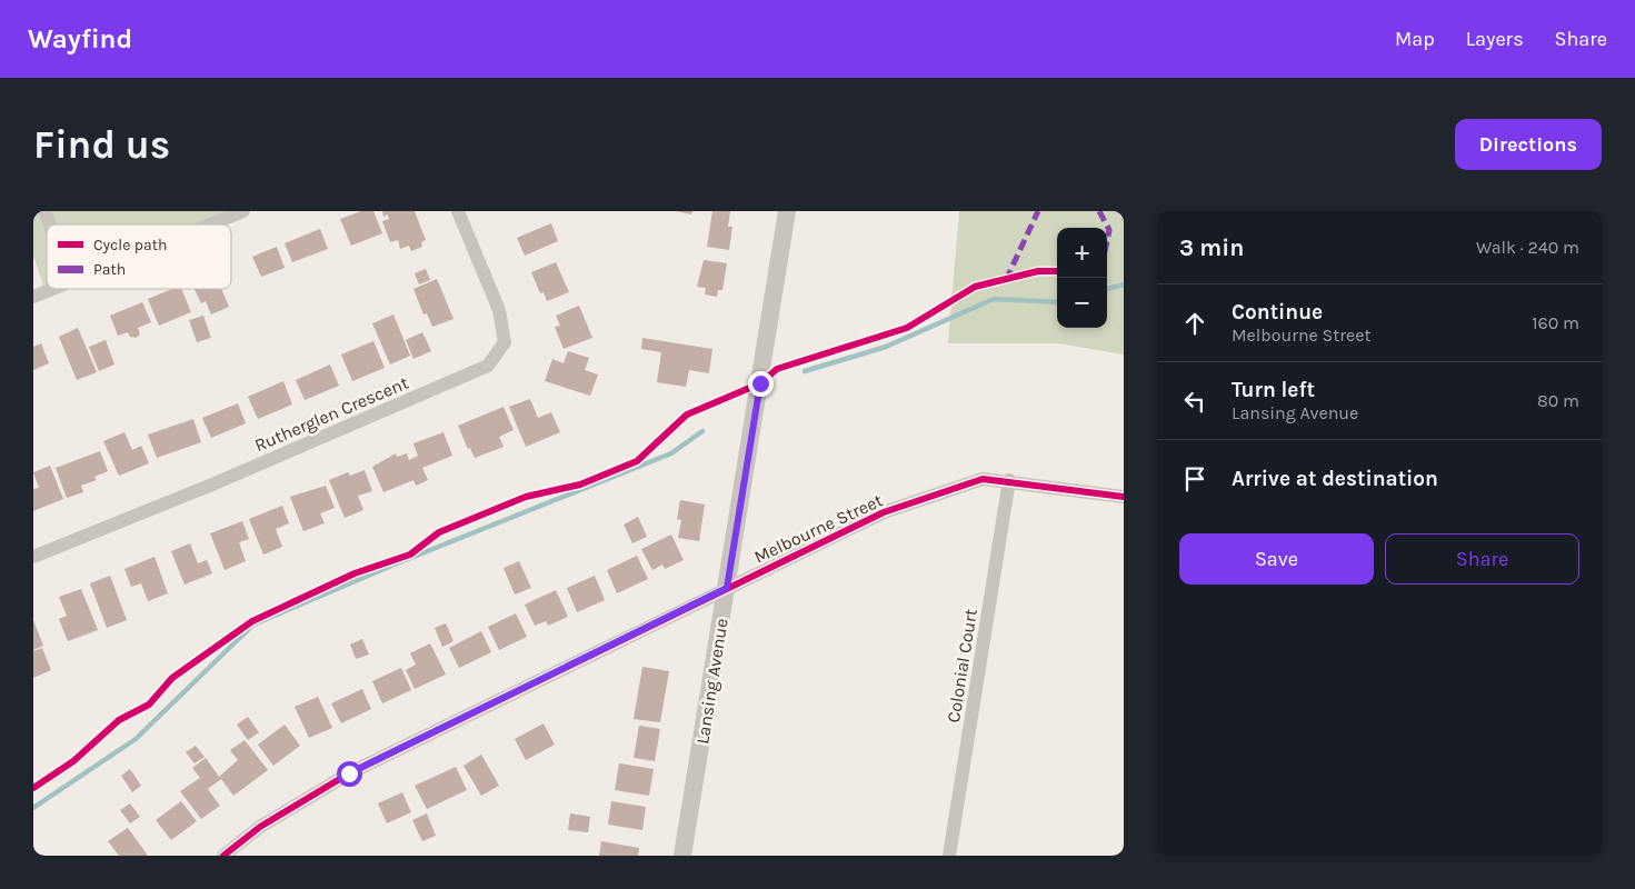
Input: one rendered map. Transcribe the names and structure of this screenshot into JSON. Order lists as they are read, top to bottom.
{
  "streets": {
    "street": [
      "Rutherglen Crescent",
      "Melbourne Street",
      "Colonial Court",
      "Lansing Avenue"
    ]
  },
  "crossings": [
    ["Melbourne Street", "Colonial Court"],
    ["Melbourne Street", "Lansing Avenue"]
  ],
  "legend": ["Cycle path", "Path"],
  "page": {
    "header": "Wayfind",
    "nav": ["Map", "Layers", "Share"],
    "buttons": [
      "Directions",
      ["Save", "Share"]
    ],
    "title": "Find us",
    "heading": ["3 min", "Walk · 240 m"],
    "map_buttons": ["+", "−"],
    "list": [
      ["Continue", "Melbourne Street", "160 m"],
      ["Turn left", "Lansing Avenue", "80 m"],
      "Arrive at destination"
    ]
  }
}
